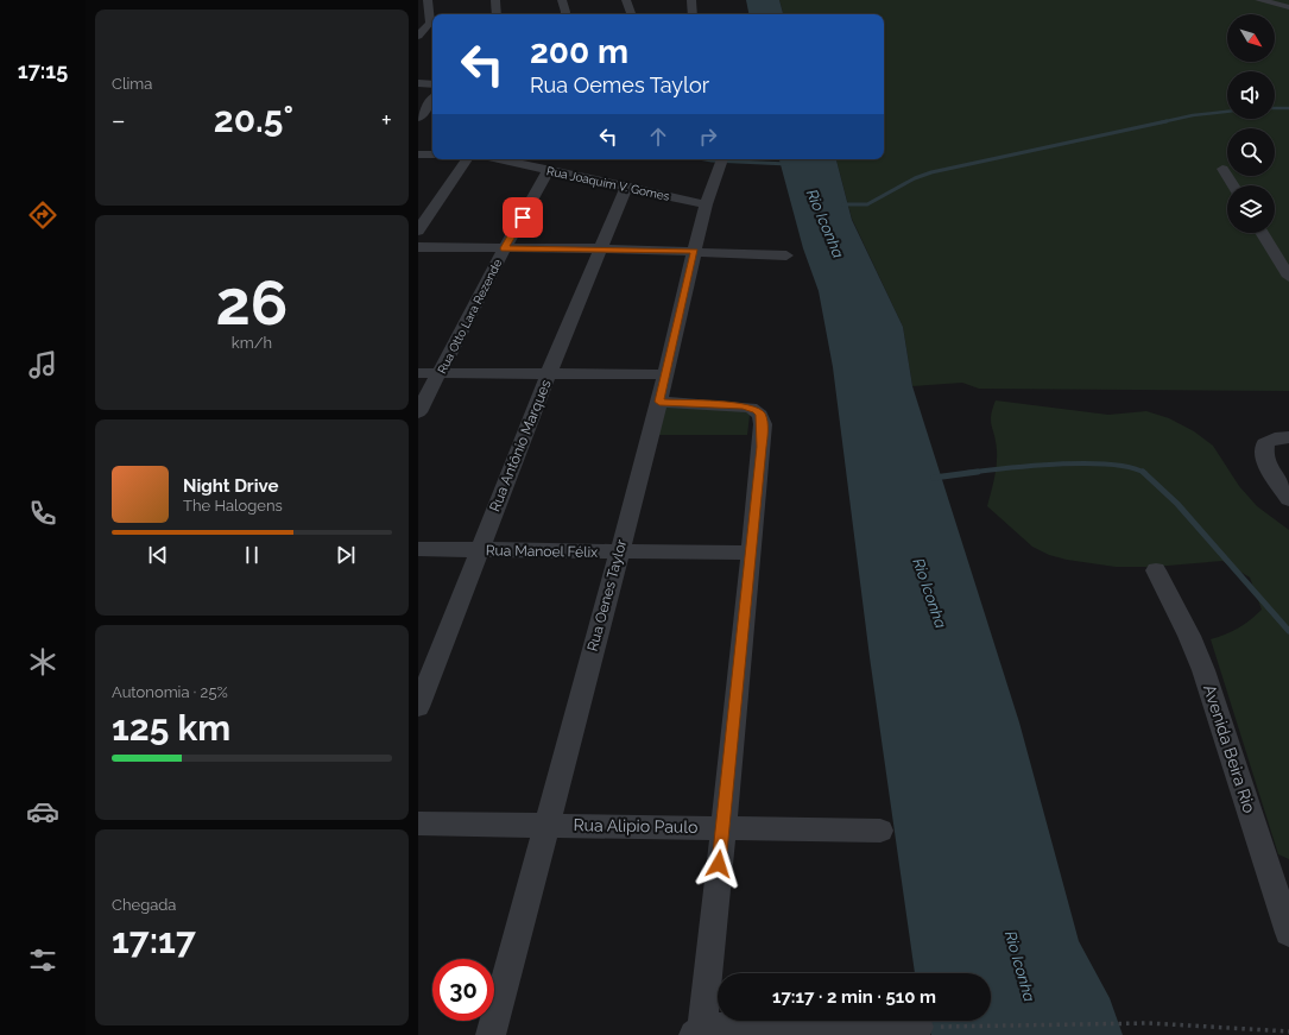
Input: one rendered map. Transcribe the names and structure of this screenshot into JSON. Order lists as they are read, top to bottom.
{
  "streets": {
    "street": [
      "Rua Joaquim V. Gomes",
      "Rua Otto Lara Rezende",
      "Rua Antônio Marques",
      "Rua Manoel Félix",
      "Rua Oenes Taylor",
      "Avenida Beira Rio",
      "Rua Alipio Paulo"
    ]
  },
  "crossings": [
    ["Rua Joaquim V. Gomes", "Rua Otto Lara Rezende"],
    ["Rua Joaquim V. Gomes", "Rua Antônio Marques"],
    ["Rua Joaquim V. Gomes", "Rua Oenes Taylor"],
    ["Rua Antônio Marques", "Rua Manoel Félix"],
    ["Rua Manoel Félix", "Rua Oenes Taylor"],
    ["Rua Oenes Taylor", "Rua Alipio Paulo"]
  ],
  "water": ["Rio Iconha"],
  "north": "bottom right",
  "page": {
    "tabs": "17:15",
    "tile": [
      "Clima",
      ["26", "km/h"],
      ["Autonomia · 25%", "125 km"],
      ["Chegada", "17:17"]
    ],
    "turn": ["200 m", "Rua Oemes Taylor"],
    "heat": ["−", "20.5°", "+"],
    "song": ["Night Drive", "The Halogens"],
    "limit": "30",
    "trip": "17:17 · 2 min · 510 m"
  }
}
